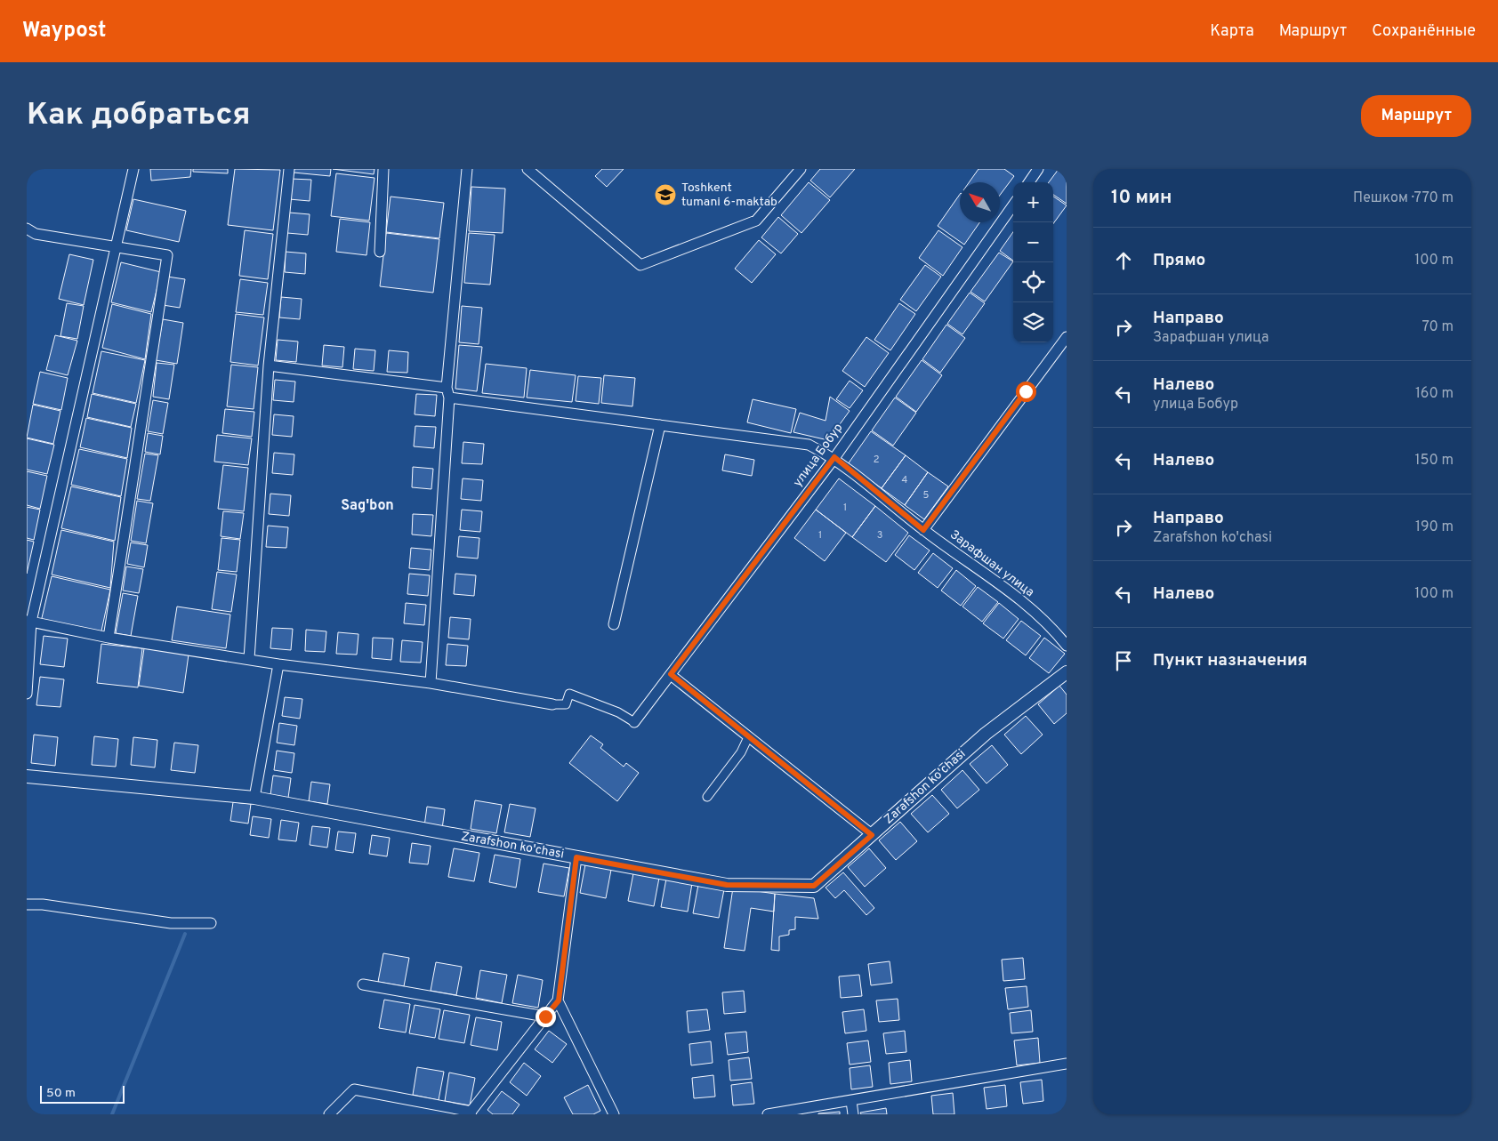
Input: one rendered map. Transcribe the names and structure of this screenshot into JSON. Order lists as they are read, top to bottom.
{
  "streets": {
    "street": ["улица Бобур", "Зарафшан улица", "Zarafshon ko'chasi"]
  },
  "crossings": [
    ["улица Бобур", "Зарафшан улица"]
  ],
  "districts": ["Sag'bon"],
  "places": {
    "school or university": ["Toshkent tumani 6-maktab"]
  },
  "house_numbers": [
    "2",
    "4",
    "5",
    "1",
    "1",
    "3"
  ],
  "scale_bar": "50 m",
  "north": "top left",
  "page": {
    "header": "Waypost",
    "nav": ["Карта", "Маршрут", "Сохранённые"],
    "buttons": "Маршрут",
    "title": "Как добраться",
    "heading": ["10 мин", "Пешком · 770 m"],
    "map_buttons": ["+", "−"],
    "list": [
      ["Прямо", "100 m"],
      ["Направо", "Зарафшан улица", "70 m"],
      ["Налево", "улица Бобур", "160 m"],
      ["Налево", "150 m"],
      ["Направо", "Zarafshon ko'chasi", "190 m"],
      ["Налево", "100 m"],
      "Пункт назначения"
    ],
    "scale": "50 m"
  }
}
